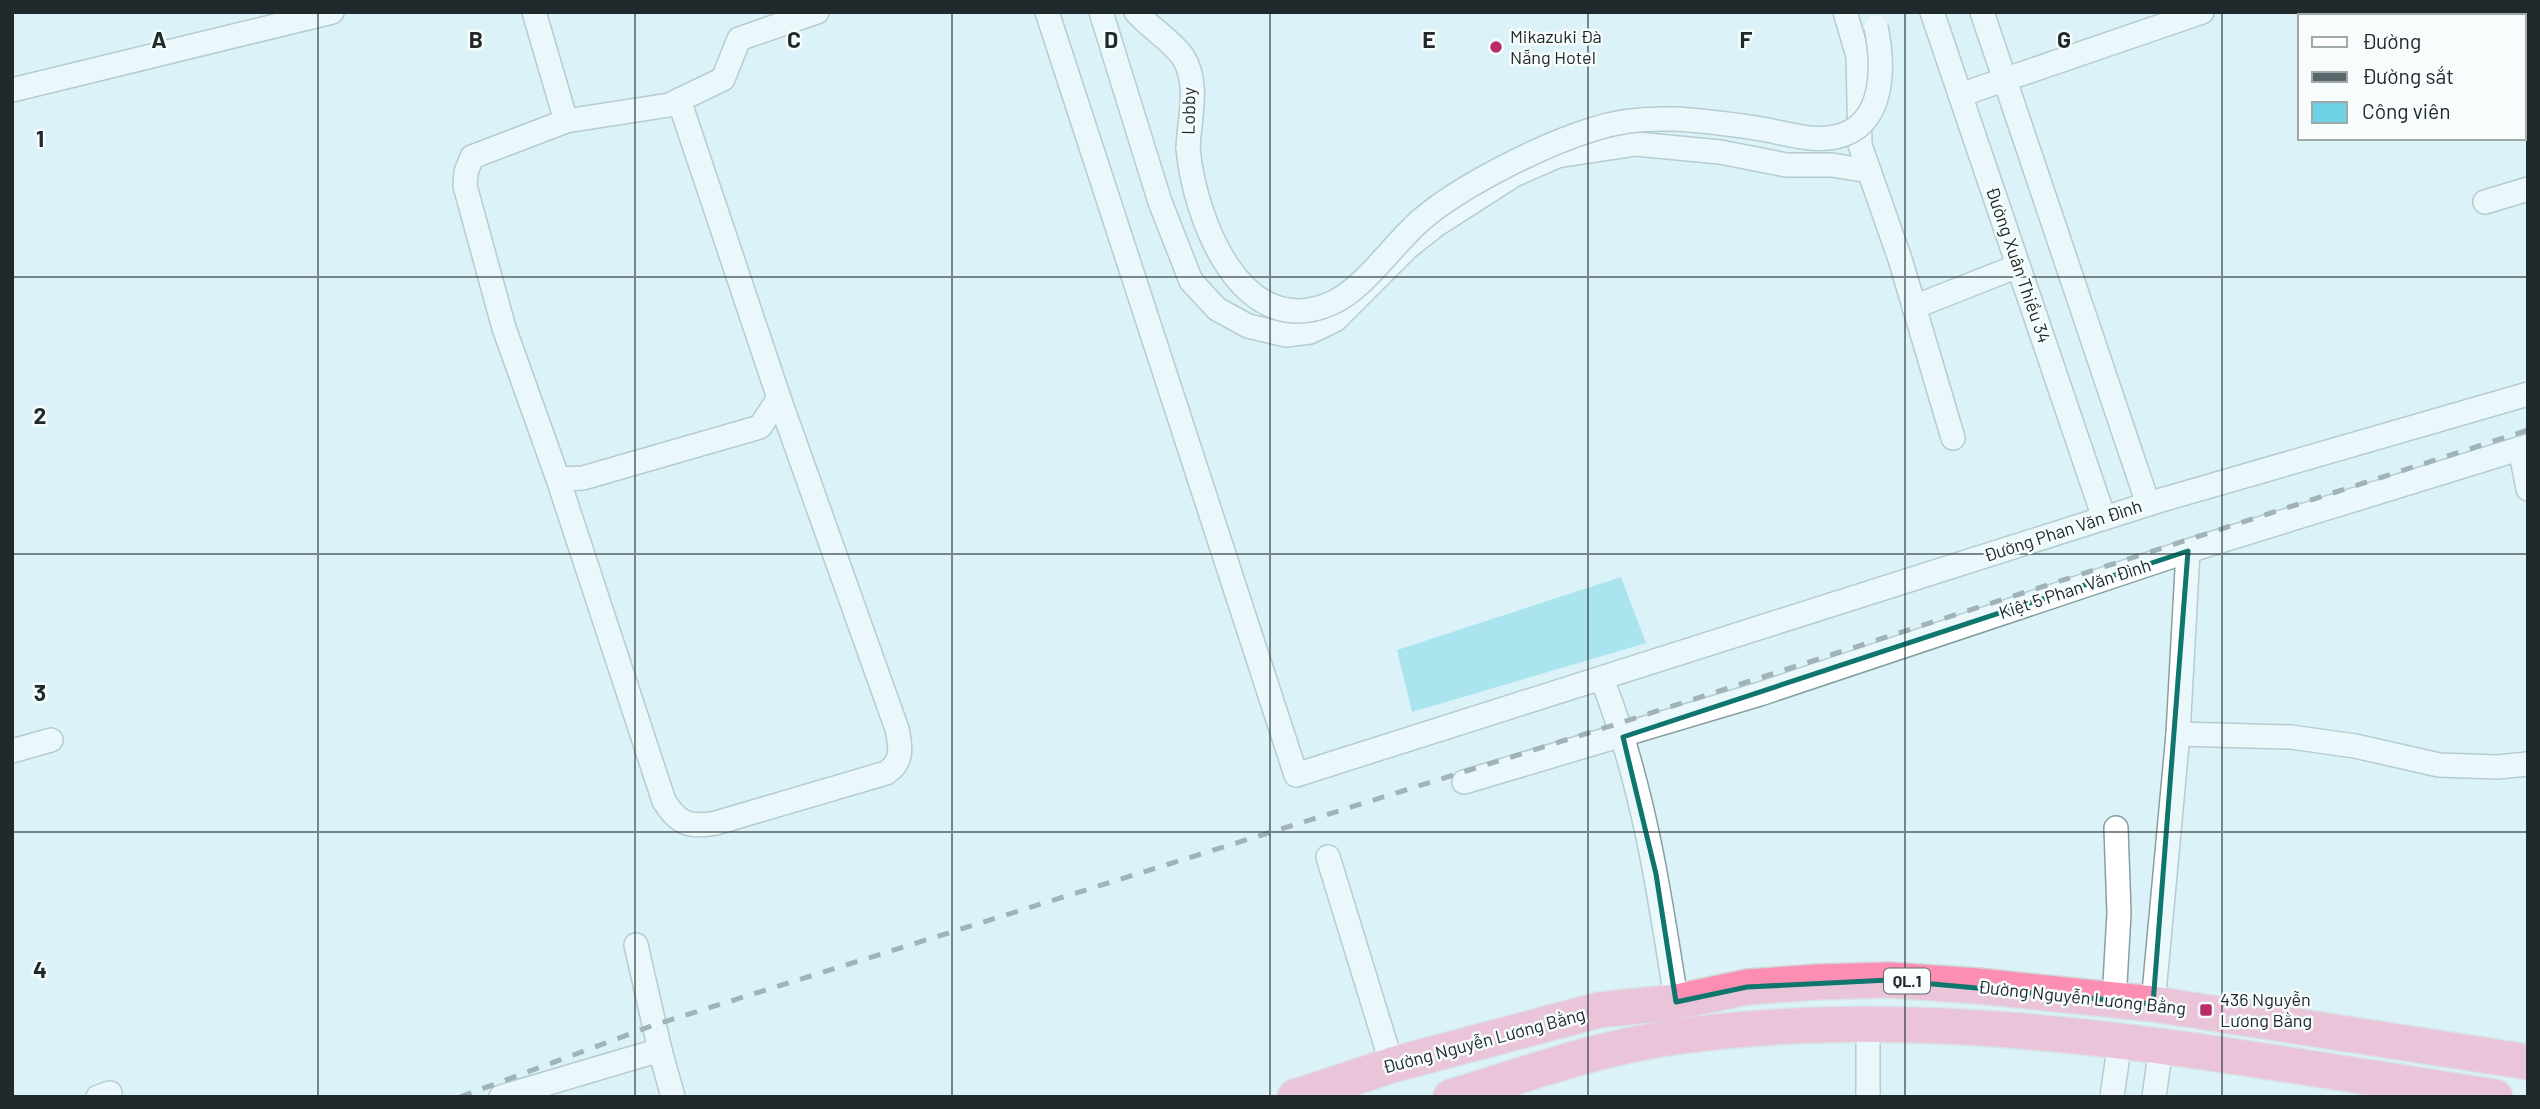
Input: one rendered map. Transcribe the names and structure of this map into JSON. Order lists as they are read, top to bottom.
{
  "streets": {
    "highway": ["QL.1", "Đường Nguyễn Lương Bằng"],
    "street": [
      "Lobby",
      "Đường Xuân Thiều 34",
      "Đường Phan Văn Đình",
      "Kiệt 5 Phan Văn Đình"
    ]
  },
  "crossings": [
    ["Đường Xuân Thiều 34", "Đường Phan Văn Đình"]
  ],
  "places": {
    "other": ["Mikazuki Đà Nẵng Hotel"],
    "transit": ["436 Nguyễn Lương Bằng"]
  },
  "legend": ["Đường", "Đường sắt", "Công viên"],
  "grid": {
    "columns": [
      "A",
      "B",
      "C",
      "D",
      "E",
      "F",
      "G"
    ],
    "rows": [
      "1",
      "2",
      "3",
      "4"
    ]
  }
}
